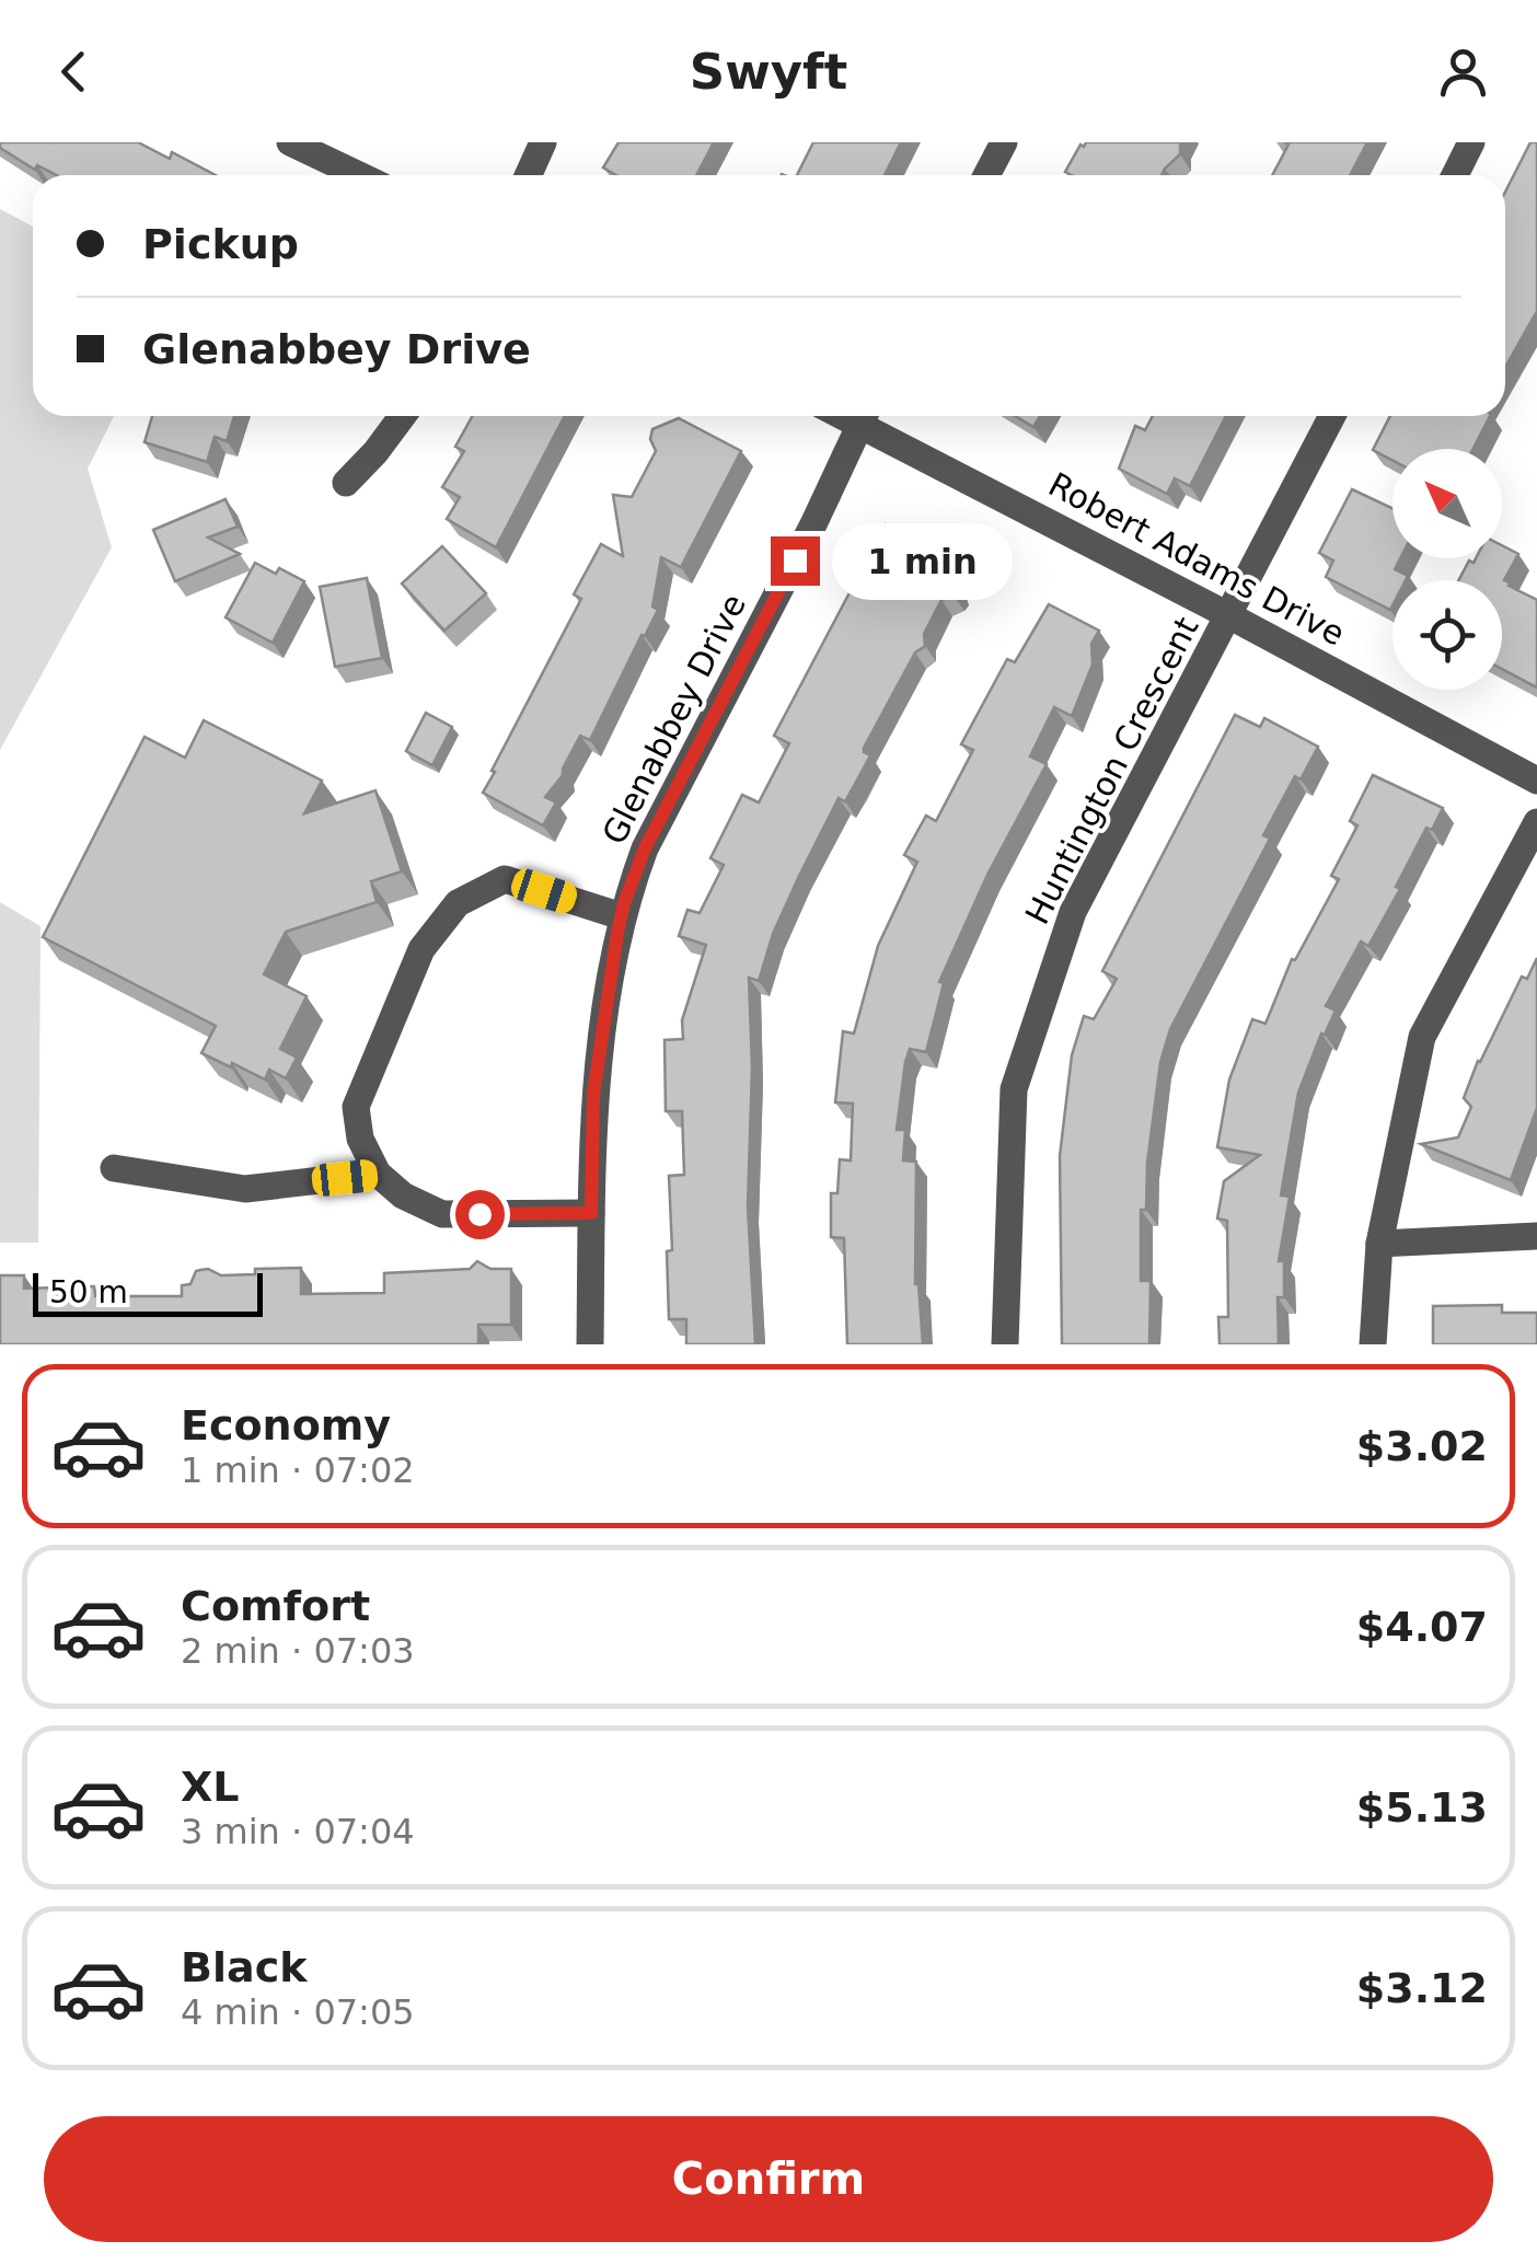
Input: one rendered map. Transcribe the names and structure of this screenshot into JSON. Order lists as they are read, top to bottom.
{
  "streets": {
    "street": ["Robert Adams Drive", "Glenabbey Drive", "Huntington Crescent"]
  },
  "crossings": [
    ["Robert Adams Drive", "Huntington Crescent"]
  ],
  "scale_bar": "50 m",
  "north": "top left",
  "page": {
    "header": "Swyft",
    "banner": ["Pickup", "Glenabbey Drive"],
    "bubble": "1 min",
    "scale": "50 m",
    "list": [
      {
        "name": "Economy",
        "note": "1 min · 07:02",
        "value": "$3.02"
      },
      {
        "name": "Comfort",
        "note": "2 min · 07:03",
        "value": "$4.07"
      },
      {
        "name": "XL",
        "note": "3 min · 07:04",
        "value": "$5.13"
      },
      {
        "name": "Black",
        "note": "4 min · 07:05",
        "value": "$3.12"
      }
    ],
    "buttons": "Confirm"
  }
}
